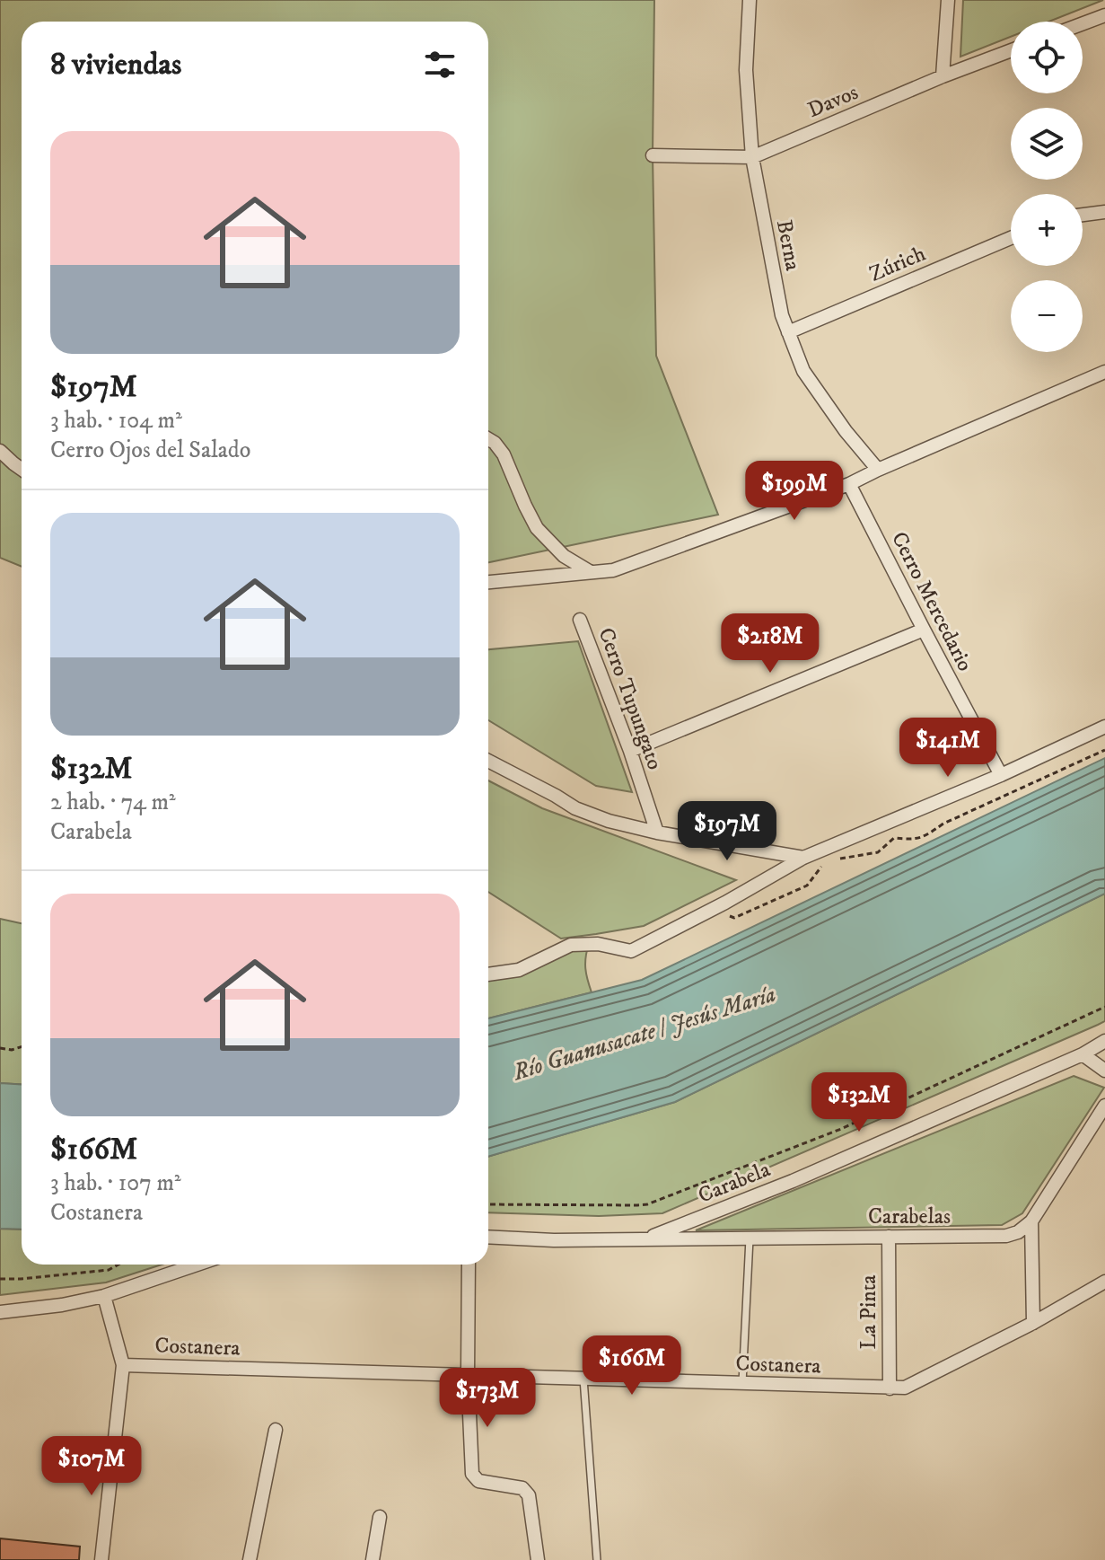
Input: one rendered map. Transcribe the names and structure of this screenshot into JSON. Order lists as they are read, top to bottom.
{
  "streets": {
    "street": [
      "Davos",
      "Berna",
      "Zúrich",
      "Cerro Mercedario",
      "Cerro Tupungato",
      "Carabela",
      "Carabelas",
      "La Pinta",
      "Costanera"
    ]
  },
  "crossings": [
    ["Davos", "Berna"],
    ["Berna", "Zúrich"],
    ["Carabela", "Carabelas"],
    ["Carabelas", "La Pinta"],
    ["La Pinta", "Costanera"]
  ],
  "water": ["Río Guanusacate / Jesús María"],
  "page": {
    "map_buttons": ["+", "−"],
    "heading": "8 viviendas",
    "list": [
      {
        "name": "$197M",
        "note": "3 hab. · 104 m² · Cerro Ojos del Salado"
      },
      {
        "name": "$132M",
        "note": "2 hab. · 74 m² · Carabela"
      },
      {
        "name": "$166M",
        "note": "3 hab. · 107 m² · Costanera"
      }
    ],
    "price": [
      "$199M",
      "$218M",
      "$141M",
      "$197M",
      "$132M",
      "$166M",
      "$173M",
      "$107M"
    ]
  }
}
